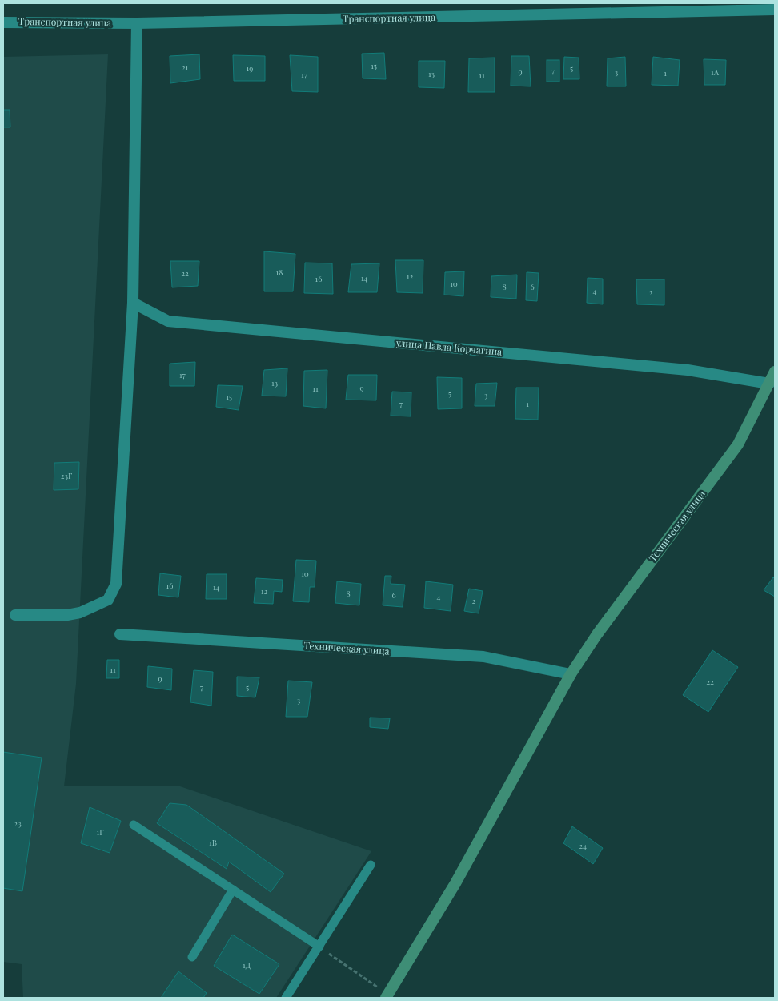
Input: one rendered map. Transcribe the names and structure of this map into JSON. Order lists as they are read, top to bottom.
{
  "streets": {
    "main road": ["Техническая улица"],
    "street": ["Транспортная улица", "улица Павла Корчагина"]
  },
  "crossings": [
    ["улица Павла Корчагина", "Техническая улица"]
  ],
  "house_numbers": [
    "15",
    "21",
    "19",
    "5",
    "7",
    "9",
    "3",
    "1А",
    "1",
    "13",
    "17",
    "11",
    "18",
    "22",
    "12",
    "14",
    "16",
    "10",
    "8",
    "6",
    "4",
    "2",
    "17",
    "13",
    "9",
    "11",
    "5",
    "3",
    "15",
    "7",
    "1",
    "23Г",
    "10",
    "16",
    "14",
    "12",
    "8",
    "6",
    "4",
    "2",
    "11",
    "9",
    "22",
    "7",
    "5",
    "3",
    "23",
    "1Г",
    "1В",
    "24",
    "1Д"
  ]
}
